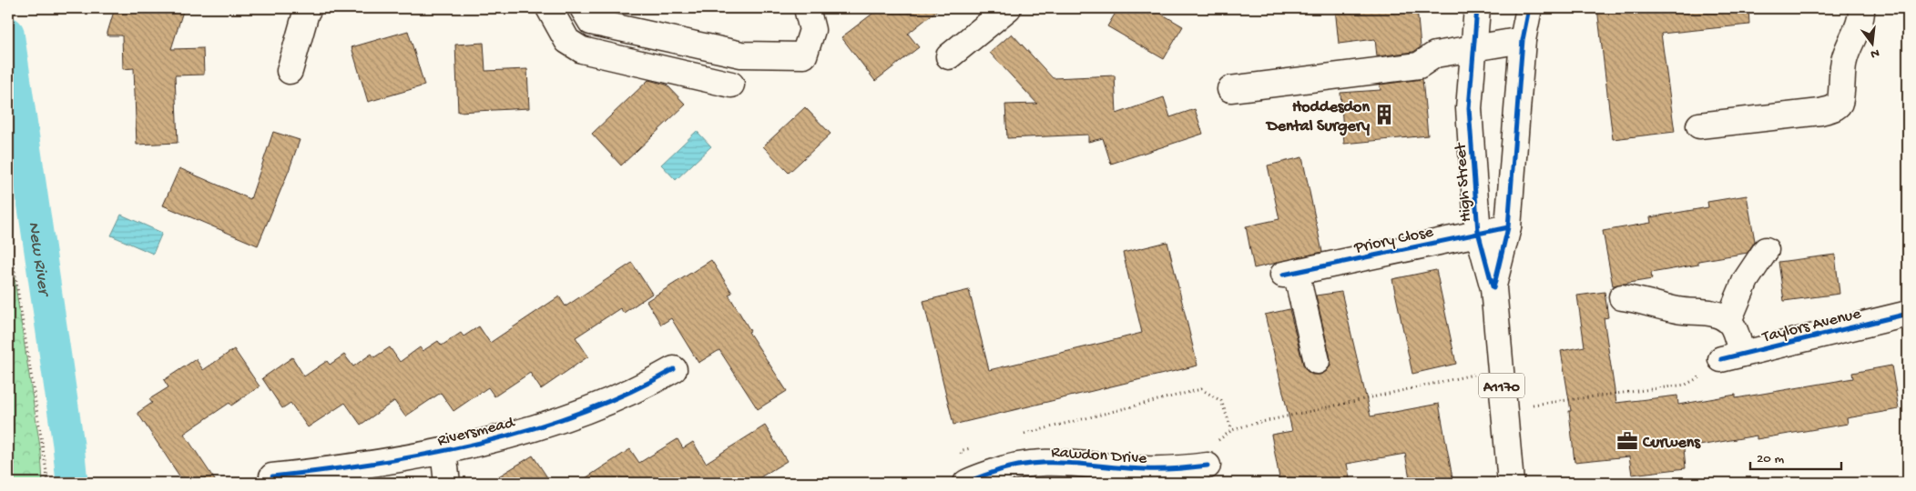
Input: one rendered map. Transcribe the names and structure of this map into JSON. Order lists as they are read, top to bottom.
{
  "streets": {
    "street": [
      "High Street",
      "Priory Close",
      "Taylors Avenue",
      "A1170",
      "Riversmead",
      "Rawdon Drive"
    ]
  },
  "crossings": [
    ["High Street", "Priory Close"]
  ],
  "water": ["New River"],
  "places": {
    "building": ["Hoddesdon Dental Surgery"],
    "office": ["Curwens"]
  },
  "scale_bar": "20 m",
  "north": "bottom"
}
